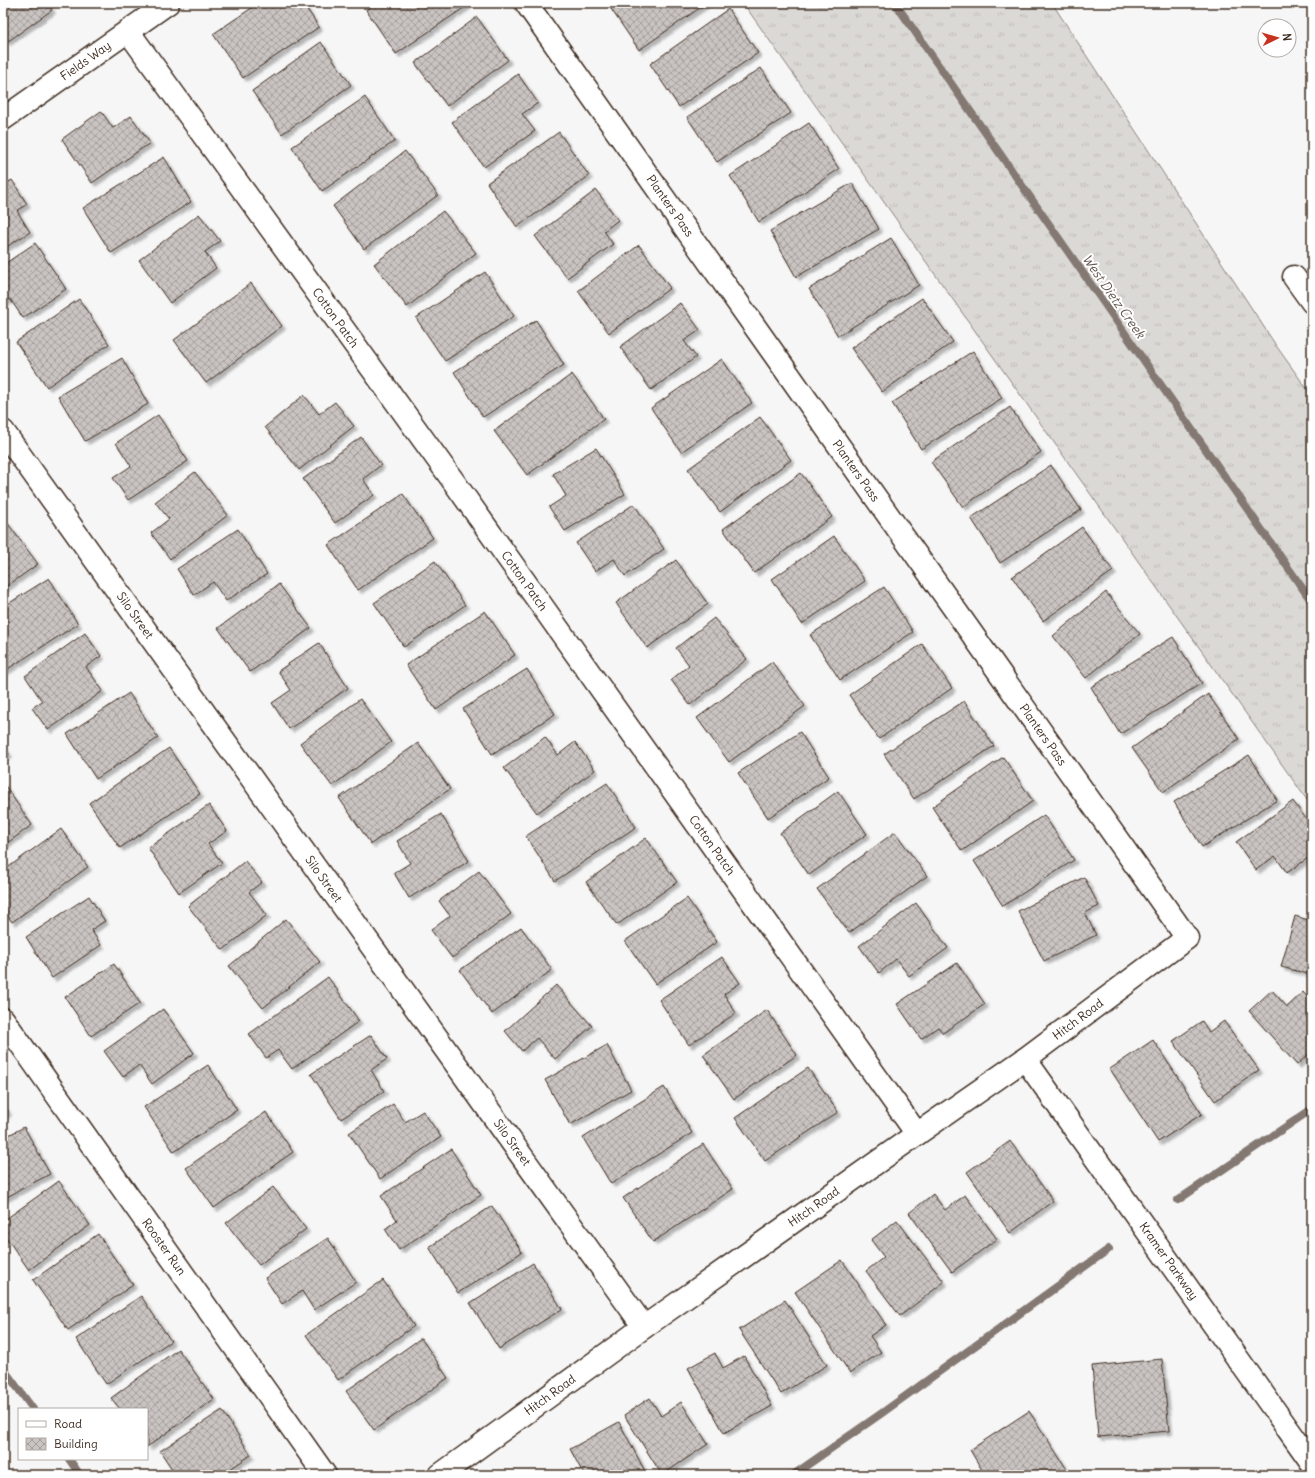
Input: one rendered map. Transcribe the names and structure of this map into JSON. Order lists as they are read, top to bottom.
{
  "streets": {
    "street": [
      "Fields Way",
      "Planters Pass",
      "Cotton Patch",
      "Silo Street",
      "Hitch Road",
      "Rooster Run",
      "Kramer Parkway"
    ]
  },
  "crossings": [
    ["Fields Way", "Cotton Patch"],
    ["Planters Pass", "Hitch Road"],
    ["Cotton Patch", "Hitch Road"],
    ["Silo Street", "Hitch Road"],
    ["Hitch Road", "Kramer Parkway"]
  ],
  "water": ["West Dietz Creek"],
  "legend": ["Road", "Building"],
  "north": "right"
}
